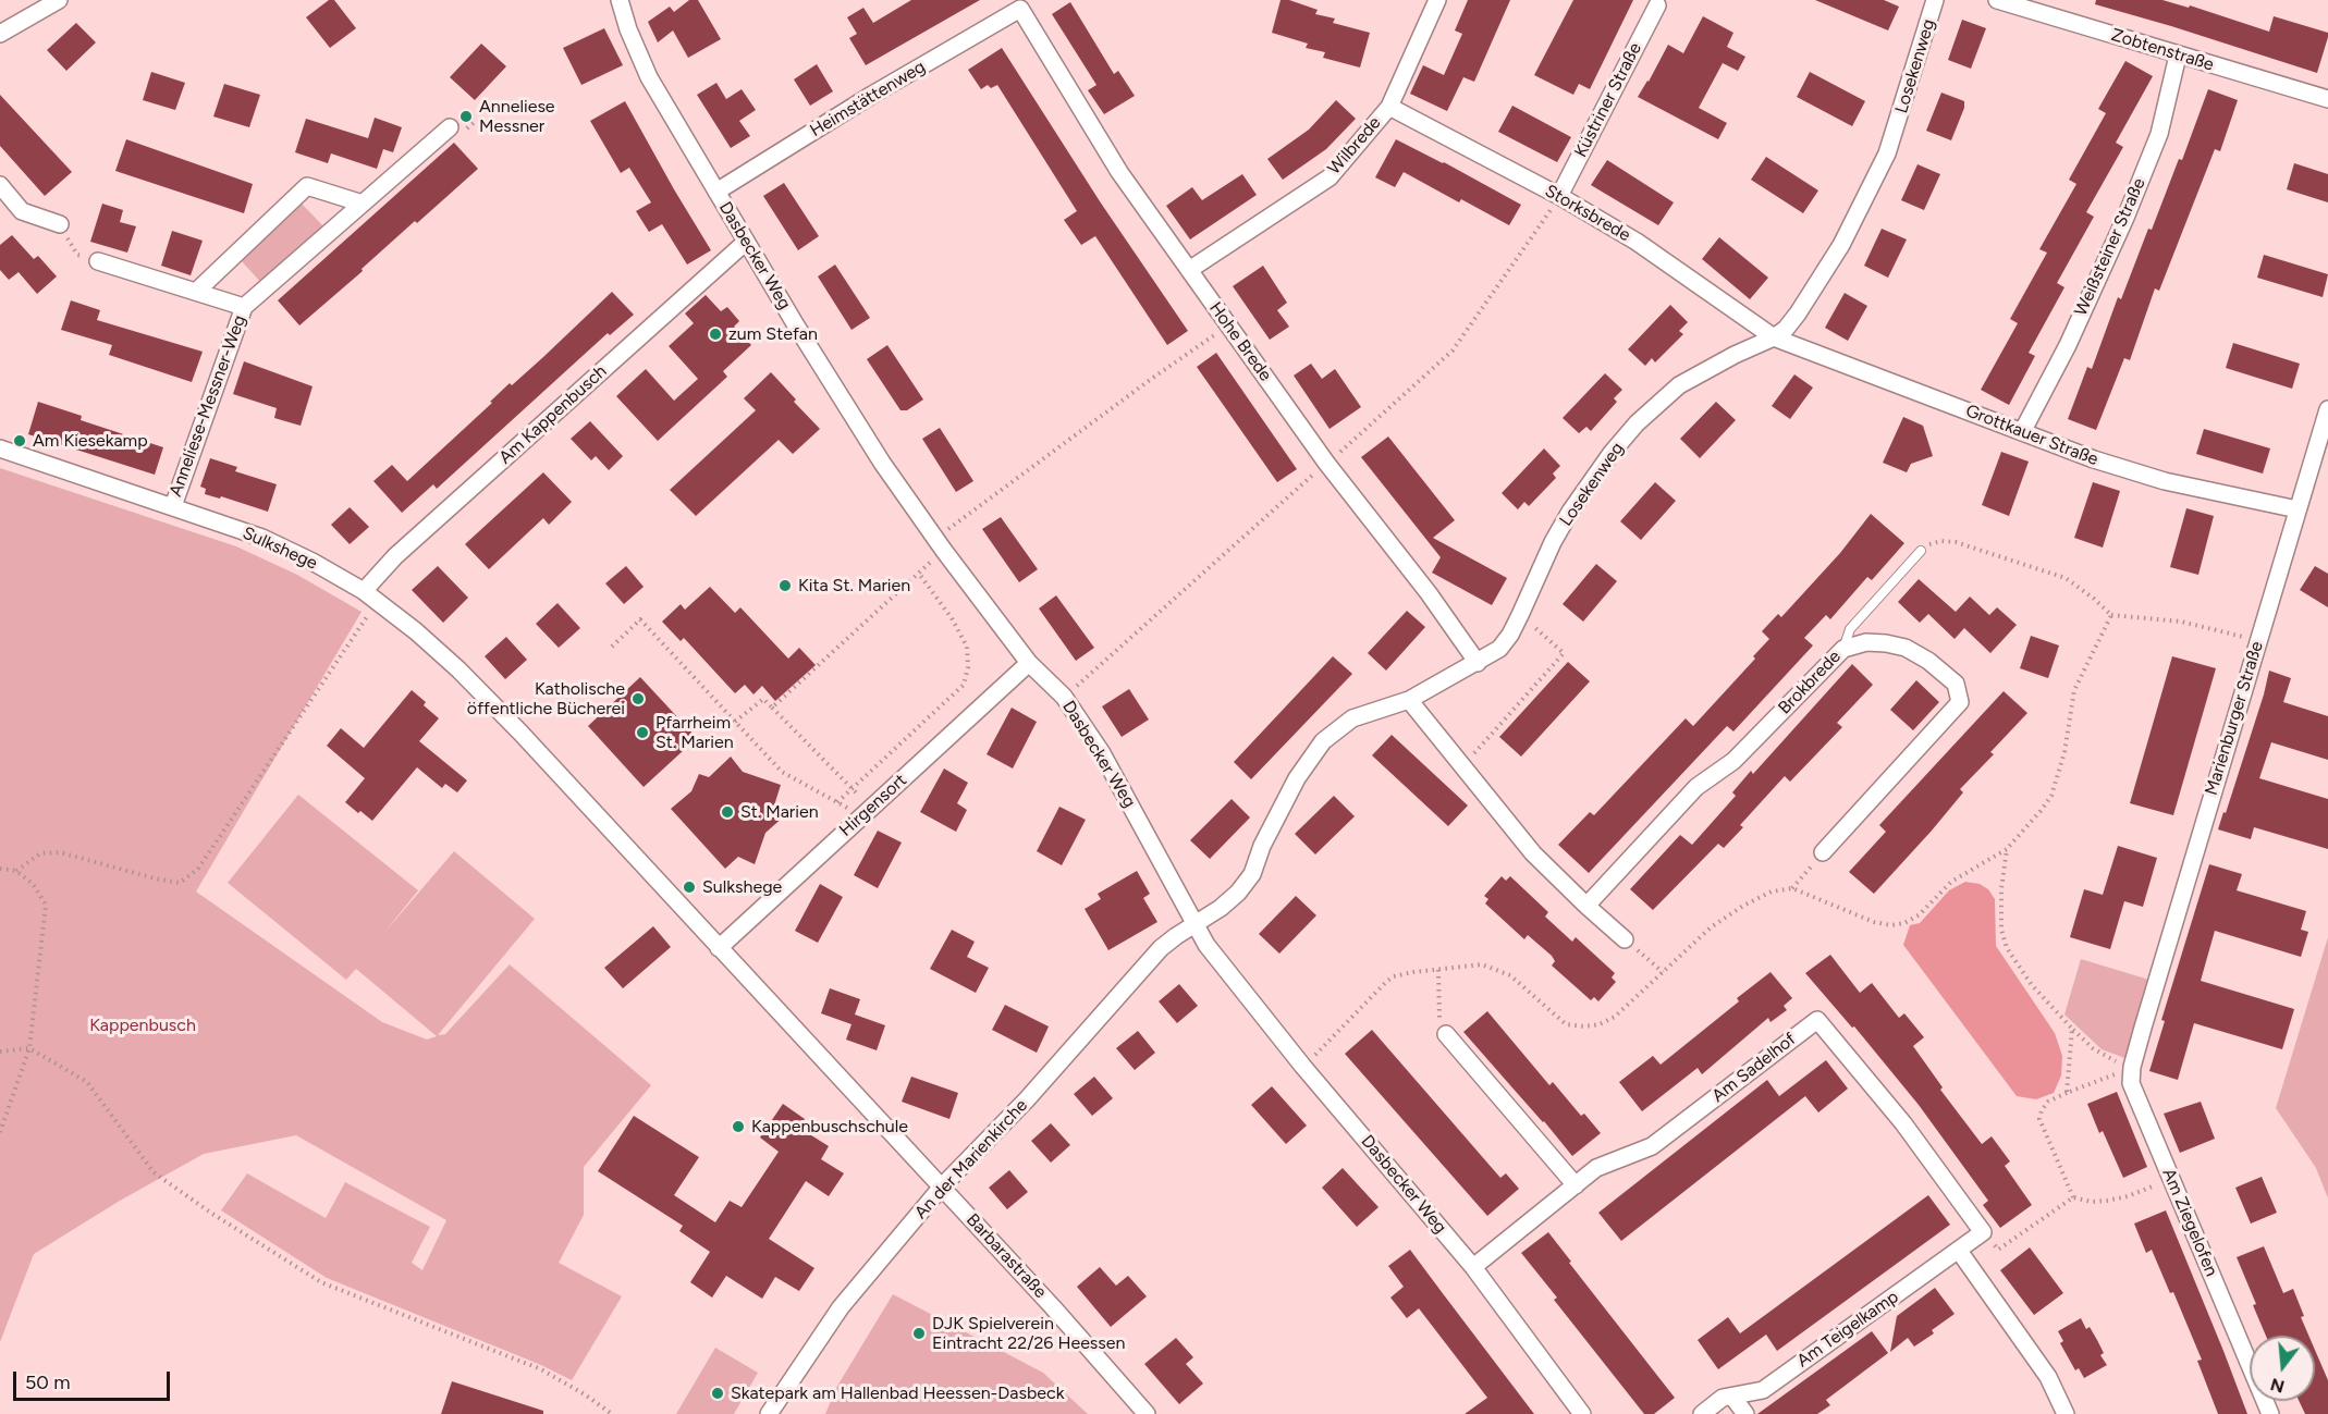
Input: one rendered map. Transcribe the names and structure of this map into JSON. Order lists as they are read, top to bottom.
{
  "streets": {
    "street": [
      "Zobtenstraße",
      "Losekenweg",
      "Heimstättenweg",
      "Küstriner Straße",
      "Wilbrede",
      "Storksbrede",
      "Weißsteiner Straße",
      "Dasbecker Weg",
      "Hohe Brede",
      "Anneliese-Messner-Weg",
      "Am Kappenbusch",
      "Grottkauer Straße",
      "Sulkshege",
      "Brokbrede",
      "Marienburger Straße",
      "Hirgensort",
      "Am Sadelhof",
      "An der Marienkirche",
      "Am Ziegelofen",
      "Barbarastraße",
      "Am Teigelkamp"
    ]
  },
  "crossings": [
    ["Zobtenstraße", "Weißsteiner Straße"],
    ["Losekenweg", "Storksbrede"],
    ["Losekenweg", "Dasbecker Weg"],
    ["Losekenweg", "Hohe Brede"],
    ["Losekenweg", "Grottkauer Straße"],
    ["Losekenweg", "An der Marienkirche"],
    ["Heimstättenweg", "Dasbecker Weg"],
    ["Heimstättenweg", "Hohe Brede"],
    ["Küstriner Straße", "Storksbrede"],
    ["Wilbrede", "Storksbrede"],
    ["Wilbrede", "Hohe Brede"],
    ["Storksbrede", "Grottkauer Straße"],
    ["Weißsteiner Straße", "Grottkauer Straße"],
    ["Dasbecker Weg", "Am Kappenbusch"],
    ["Dasbecker Weg", "Hirgensort"],
    ["Dasbecker Weg", "Am Sadelhof"],
    ["Dasbecker Weg", "An der Marienkirche"],
    ["Anneliese-Messner-Weg", "Sulkshege"],
    ["Am Kappenbusch", "Sulkshege"],
    ["Grottkauer Straße", "Marienburger Straße"],
    ["Sulkshege", "Hirgensort"],
    ["Sulkshege", "An der Marienkirche"],
    ["Sulkshege", "Barbarastraße"],
    ["Marienburger Straße", "Am Ziegelofen"],
    ["Am Sadelhof", "Am Teigelkamp"],
    ["An der Marienkirche", "Barbarastraße"]
  ],
  "parks": ["Kappenbusch"],
  "places": [
    "Anneliese Messner",
    "zum Stefan",
    "Am Kiesekamp",
    "Kita St. Marien",
    "Katholische öffentliche Bücherei",
    "Pfarrheim St. Marien",
    "St. Marien",
    "Sulkshege",
    "Kappenbuschschule",
    "DJK Spielverein Eintracht 22/26 Heessen",
    "Skatepark am Hallenbad Heessen-Dasbeck"
  ],
  "scale_bar": "50 m",
  "north": "bottom"
}
